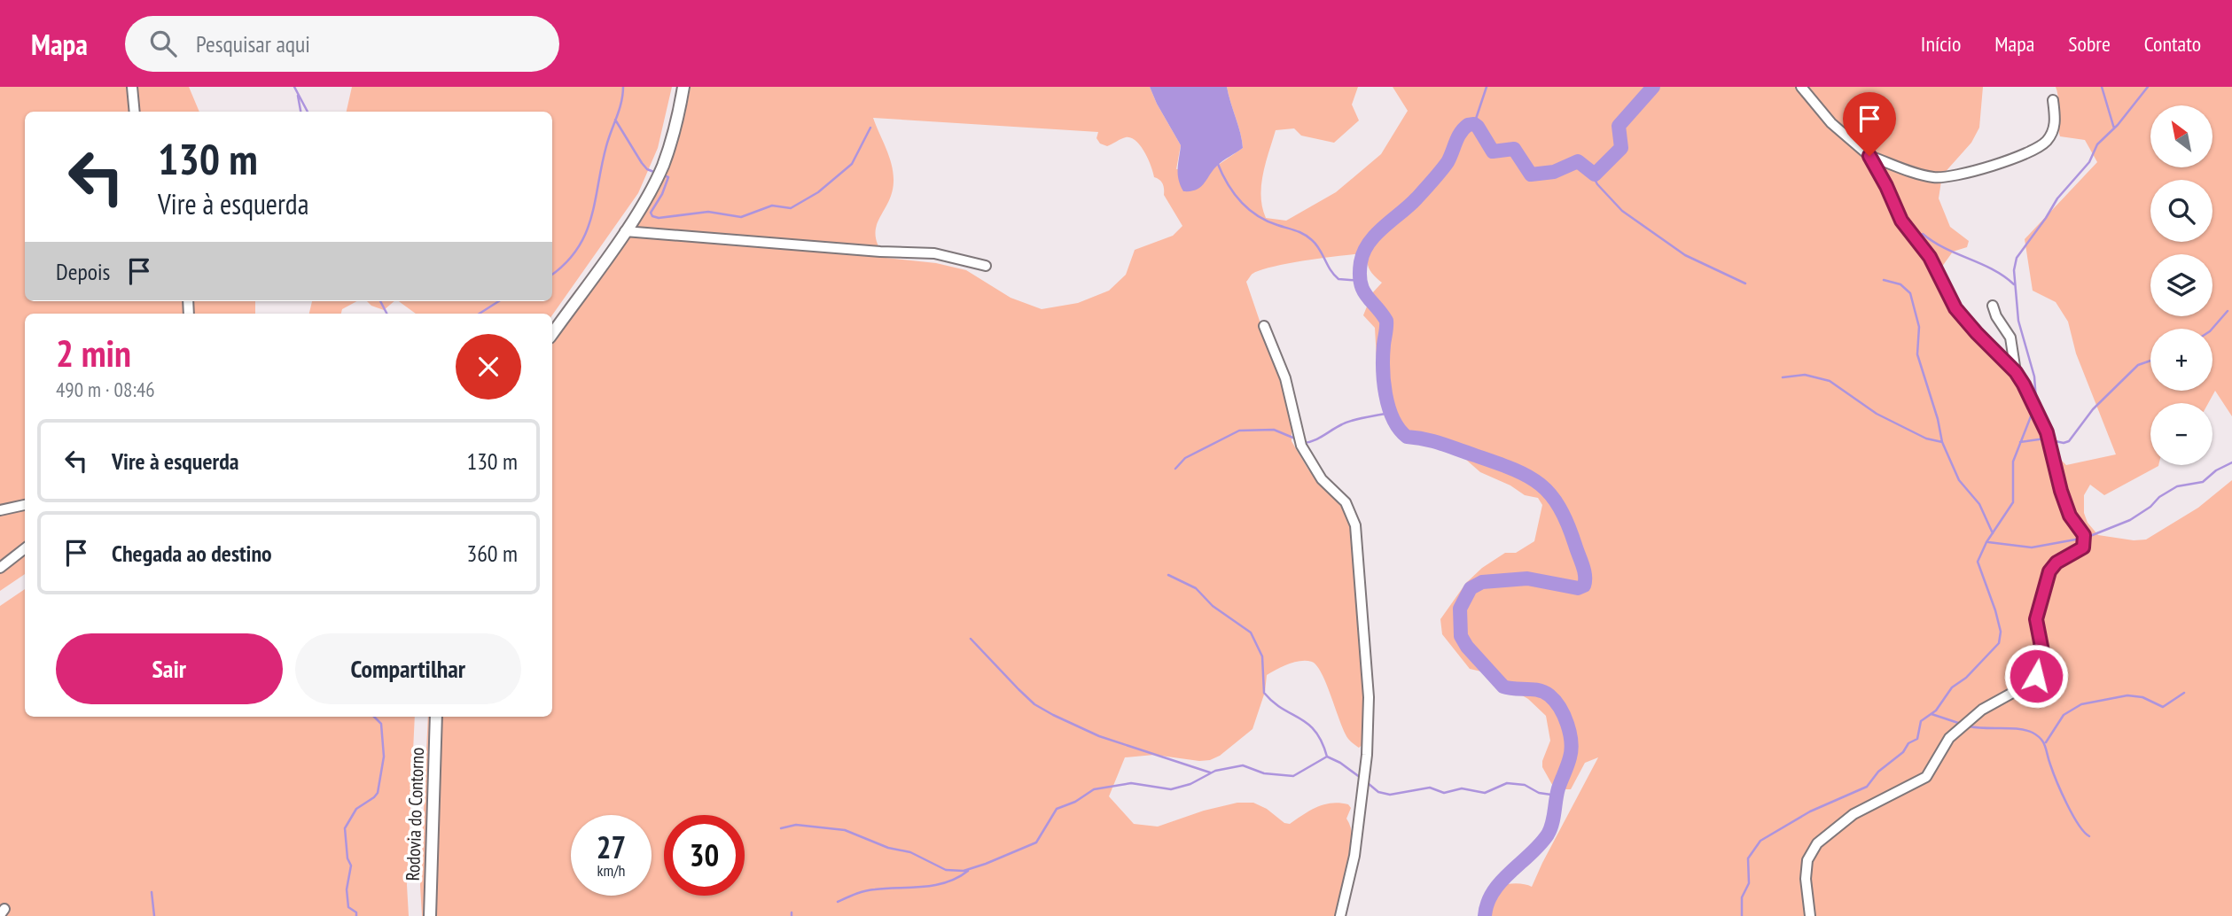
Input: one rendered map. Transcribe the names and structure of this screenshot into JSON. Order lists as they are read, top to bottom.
{
  "streets": {
    "main road": ["Rodovia do Contorno"]
  },
  "north": "top left",
  "page": {
    "header": "Mapa",
    "search": "Pesquisar aqui",
    "nav": [
      "Início",
      "Mapa",
      "Sobre",
      "Contato"
    ],
    "map_buttons": ["+", "−"],
    "turn": ["130 m", "Vire à esquerda"],
    "then": "Depois",
    "heading": ["2 min", "490 m · 08:46"],
    "list": [
      {
        "name": "Vire à esquerda",
        "value": "130 m"
      },
      {
        "name": "Chegada ao destino",
        "value": "360 m"
      }
    ],
    "buttons": ["Sair", "Compartilhar"],
    "speed": "27 km/h",
    "limit": "30"
  }
}
